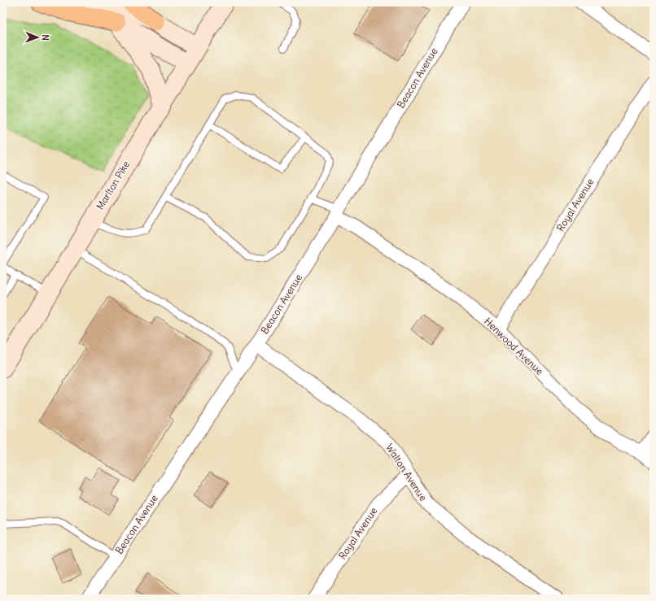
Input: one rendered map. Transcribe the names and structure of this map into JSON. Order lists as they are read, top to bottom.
{
  "streets": {
    "main road": ["Marlton Pike"],
    "street": [
      "Beacon Avenue",
      "Royal Avenue",
      "Henwood Avenue",
      "Walton Avenue"
    ]
  },
  "crossings": [
    ["Beacon Avenue", "Henwood Avenue"],
    ["Beacon Avenue", "Walton Avenue"],
    ["Royal Avenue", "Henwood Avenue"],
    ["Royal Avenue", "Walton Avenue"]
  ],
  "north": "right"
}
